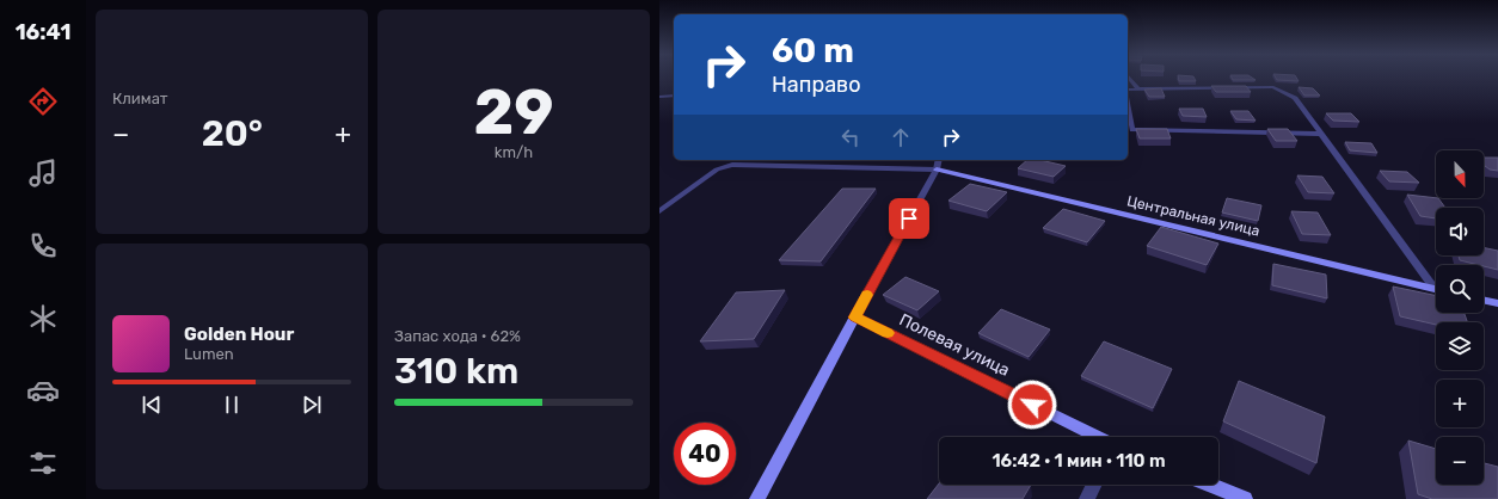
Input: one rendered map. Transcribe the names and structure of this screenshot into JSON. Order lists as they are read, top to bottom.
{
  "streets": {
    "street": ["Центральная улица", "Полевая улица"]
  },
  "north": "bottom",
  "page": {
    "tabs": "16:41",
    "tile": [
      "Климат",
      ["29", "km/h"],
      ["Запас хода · 62%", "310 km"]
    ],
    "turn": ["60 m", "Направо"],
    "heat": ["−", "20°", "+"],
    "map_buttons": ["+", "−"],
    "song": ["Golden Hour", "Lumen"],
    "limit": "40",
    "trip": "16:42 · 1 мин · 110 m"
  }
}
